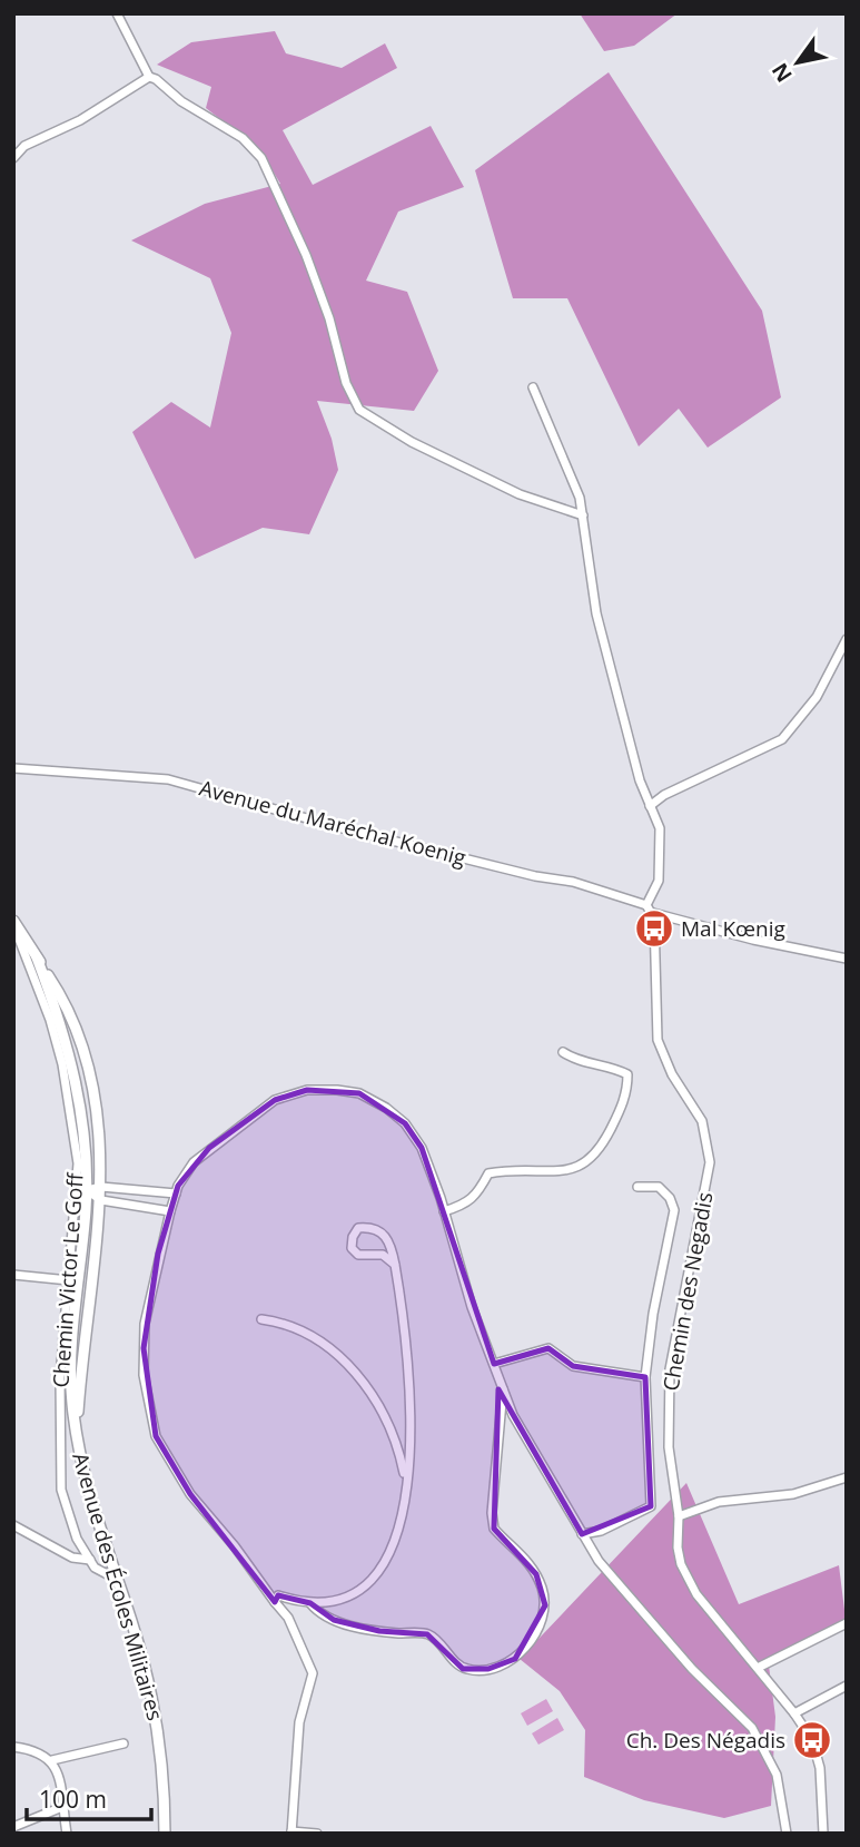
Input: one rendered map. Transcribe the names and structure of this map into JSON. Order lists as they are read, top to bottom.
{
  "streets": {
    "street": [
      "Avenue du Maréchal Koenig",
      "Chemin Victor Le Goff",
      "Chemin des Negadis",
      "Avenue des Écoles Militaires"
    ]
  },
  "crossings": [
    ["Avenue du Maréchal Koenig", "Chemin des Negadis"],
    ["Chemin Victor Le Goff", "Avenue des Écoles Militaires"]
  ],
  "places": {
    "bus stop": ["Mal Kœnig", "Ch. Des Négadis"]
  },
  "scale_bar": "100 m",
  "north": "bottom left"
}
